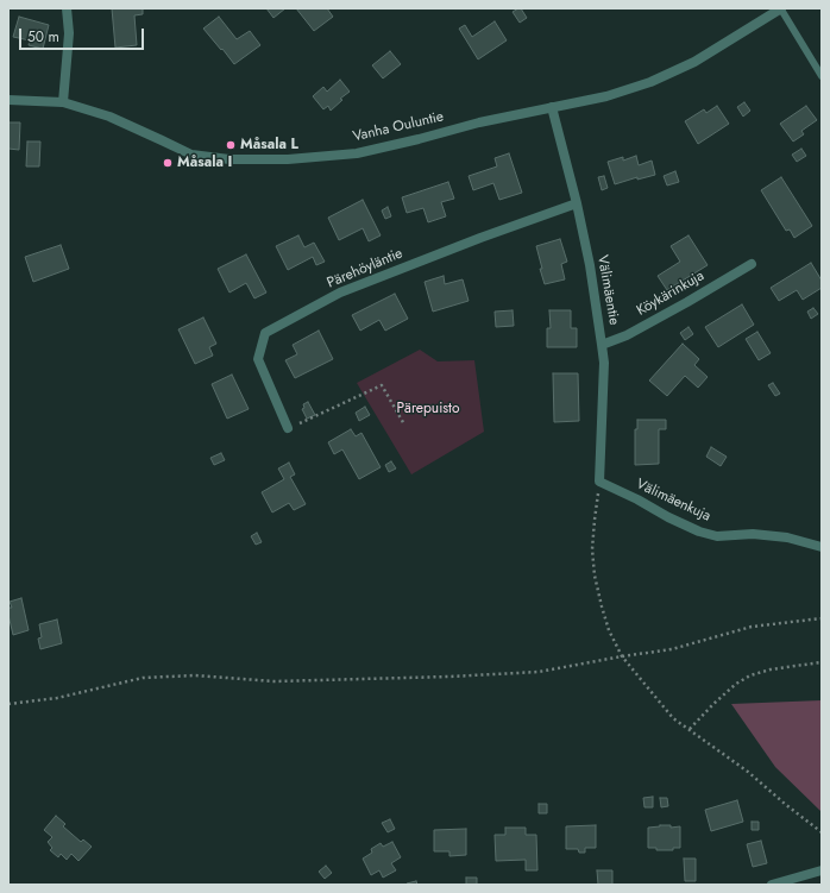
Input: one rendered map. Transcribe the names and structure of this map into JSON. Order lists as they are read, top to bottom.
{
  "streets": {
    "street": [
      "Vanha Ouluntie",
      "Pärehöyläntie",
      "Välimäentie",
      "Köykärinkuja",
      "Välimäenkuja"
    ]
  },
  "crossings": [
    ["Vanha Ouluntie", "Välimäentie"],
    ["Pärehöyläntie", "Välimäentie"],
    ["Välimäentie", "Köykärinkuja"],
    ["Välimäentie", "Välimäenkuja"]
  ],
  "parks": ["Pärepuisto"],
  "places": ["Måsala L", "Måsala I"],
  "scale_bar": "50 m"
}
